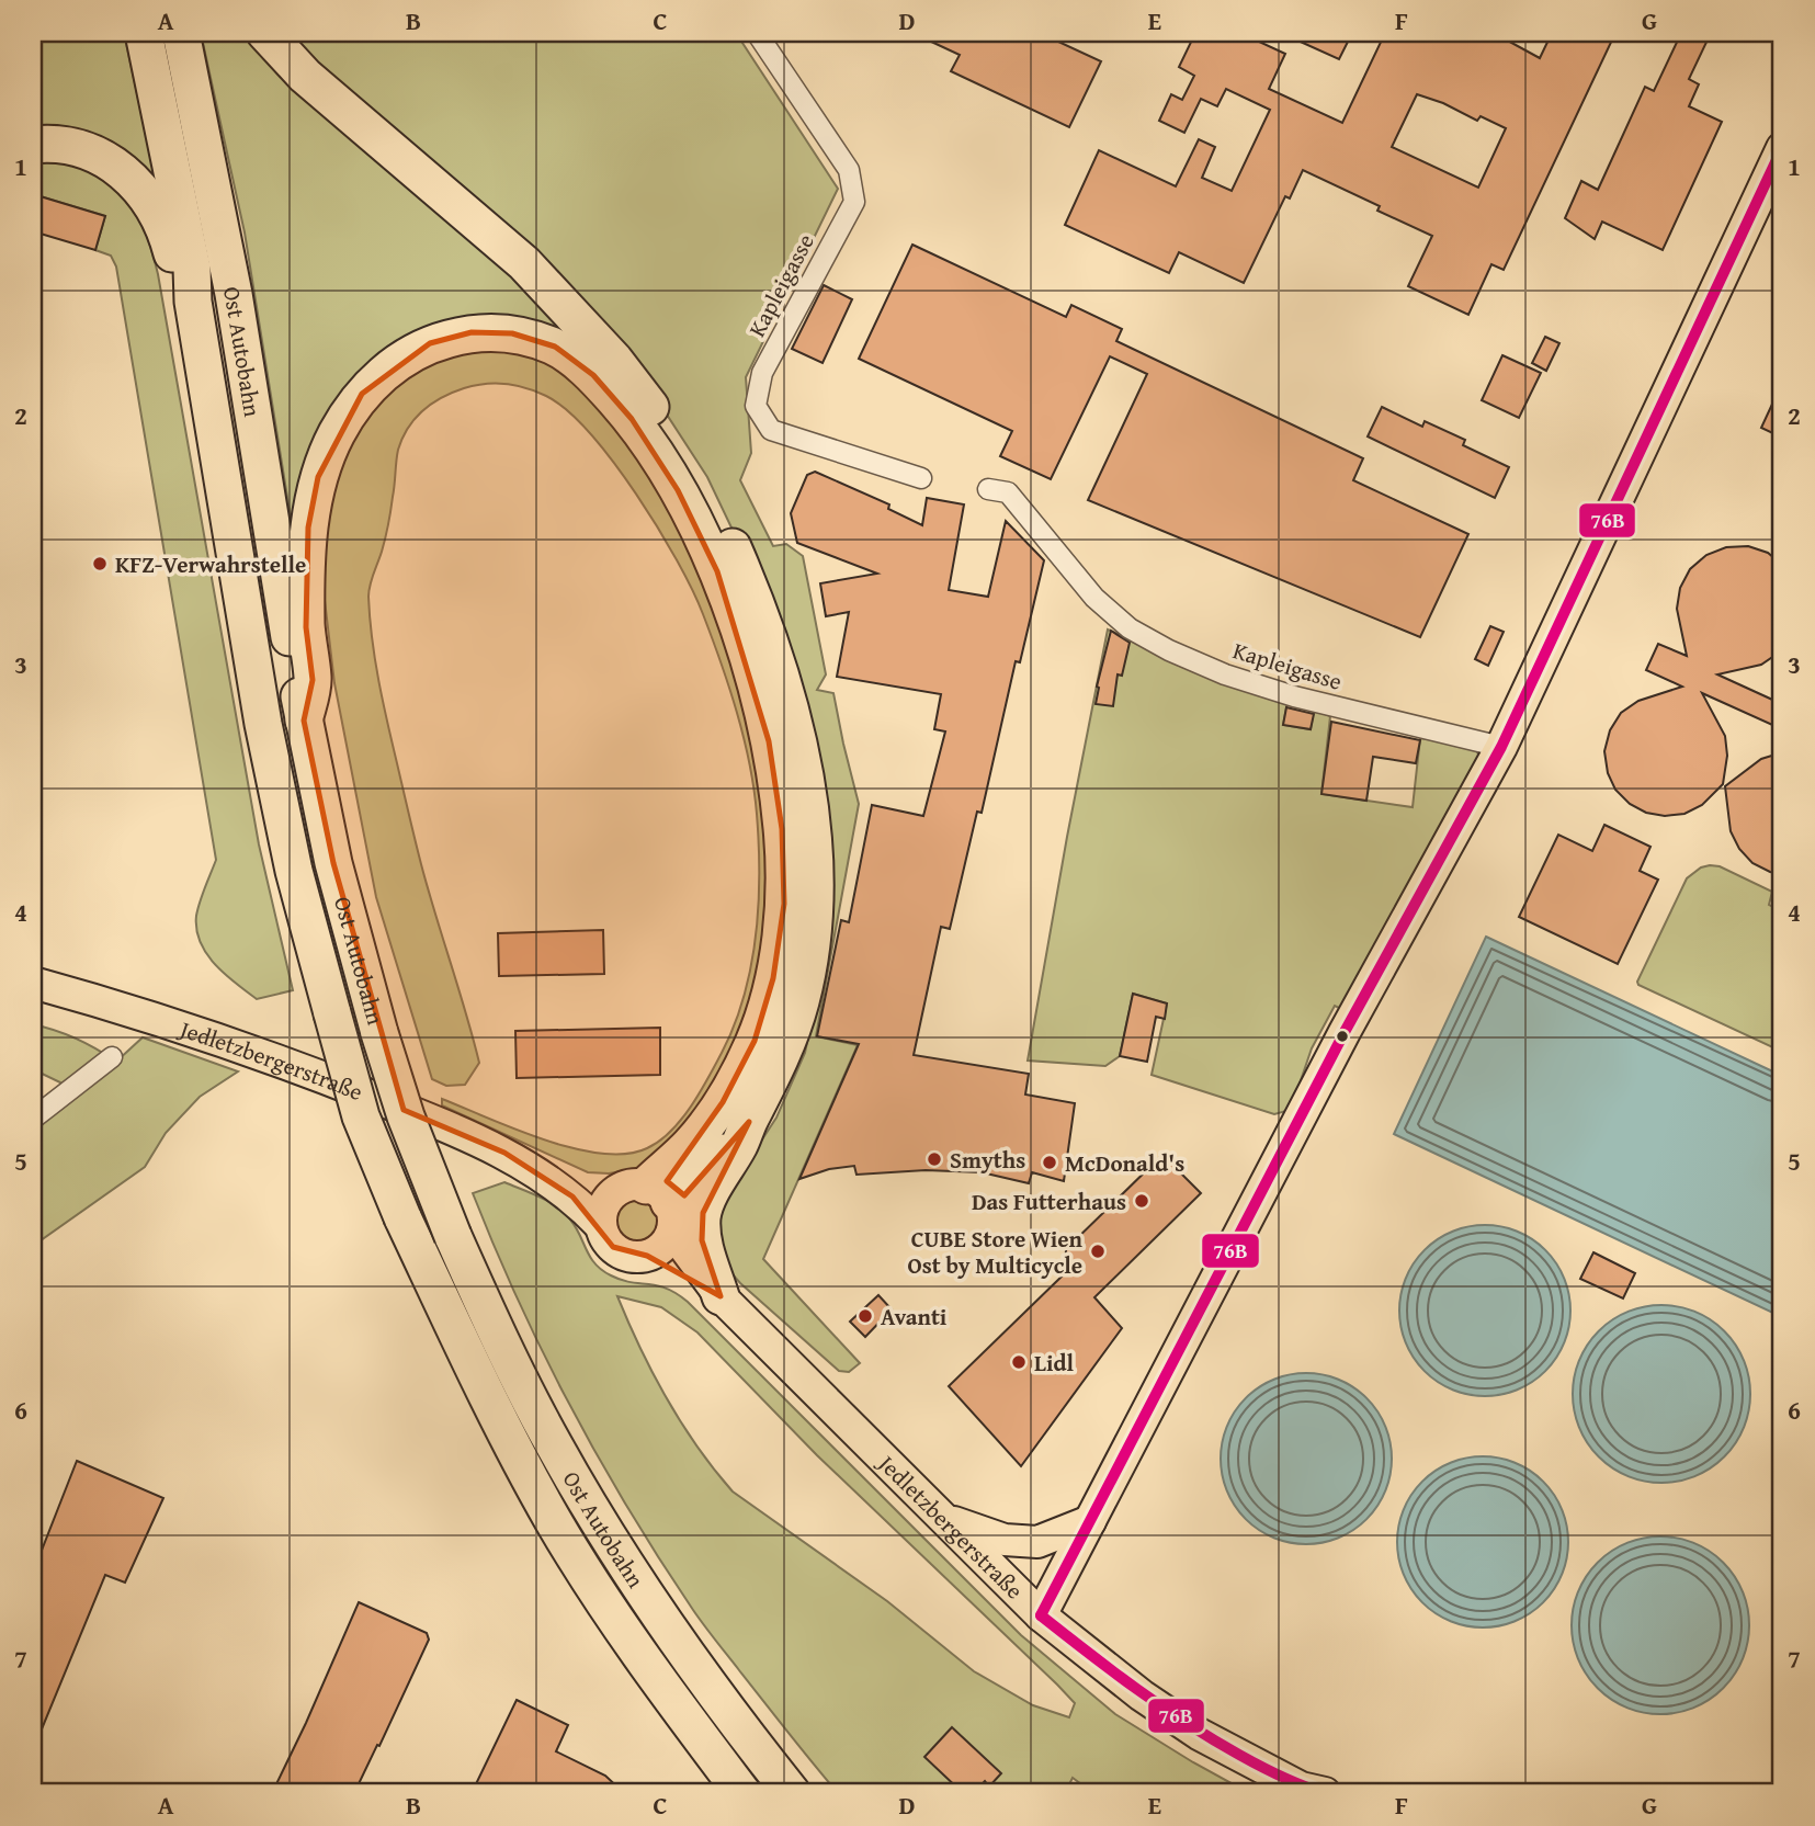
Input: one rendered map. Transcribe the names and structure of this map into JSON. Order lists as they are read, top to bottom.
{
  "streets": {
    "highway": ["Ost Autobahn"],
    "main road": ["Jedletzbergerstraße"],
    "street": ["Kapleigasse"]
  },
  "places": [
    "KFZ-Verwahrstelle",
    "Smyths",
    "McDonald's",
    "Das Futterhaus",
    "CUBE Store Wien Ost by Multicycle",
    "Avanti",
    "Lidl"
  ],
  "lines": ["transit line 76B"],
  "grid": {
    "columns": [
      "A",
      "B",
      "C",
      "D",
      "E",
      "F",
      "G"
    ],
    "rows": [
      "1",
      "2",
      "3",
      "4",
      "5",
      "6",
      "7"
    ]
  }
}
